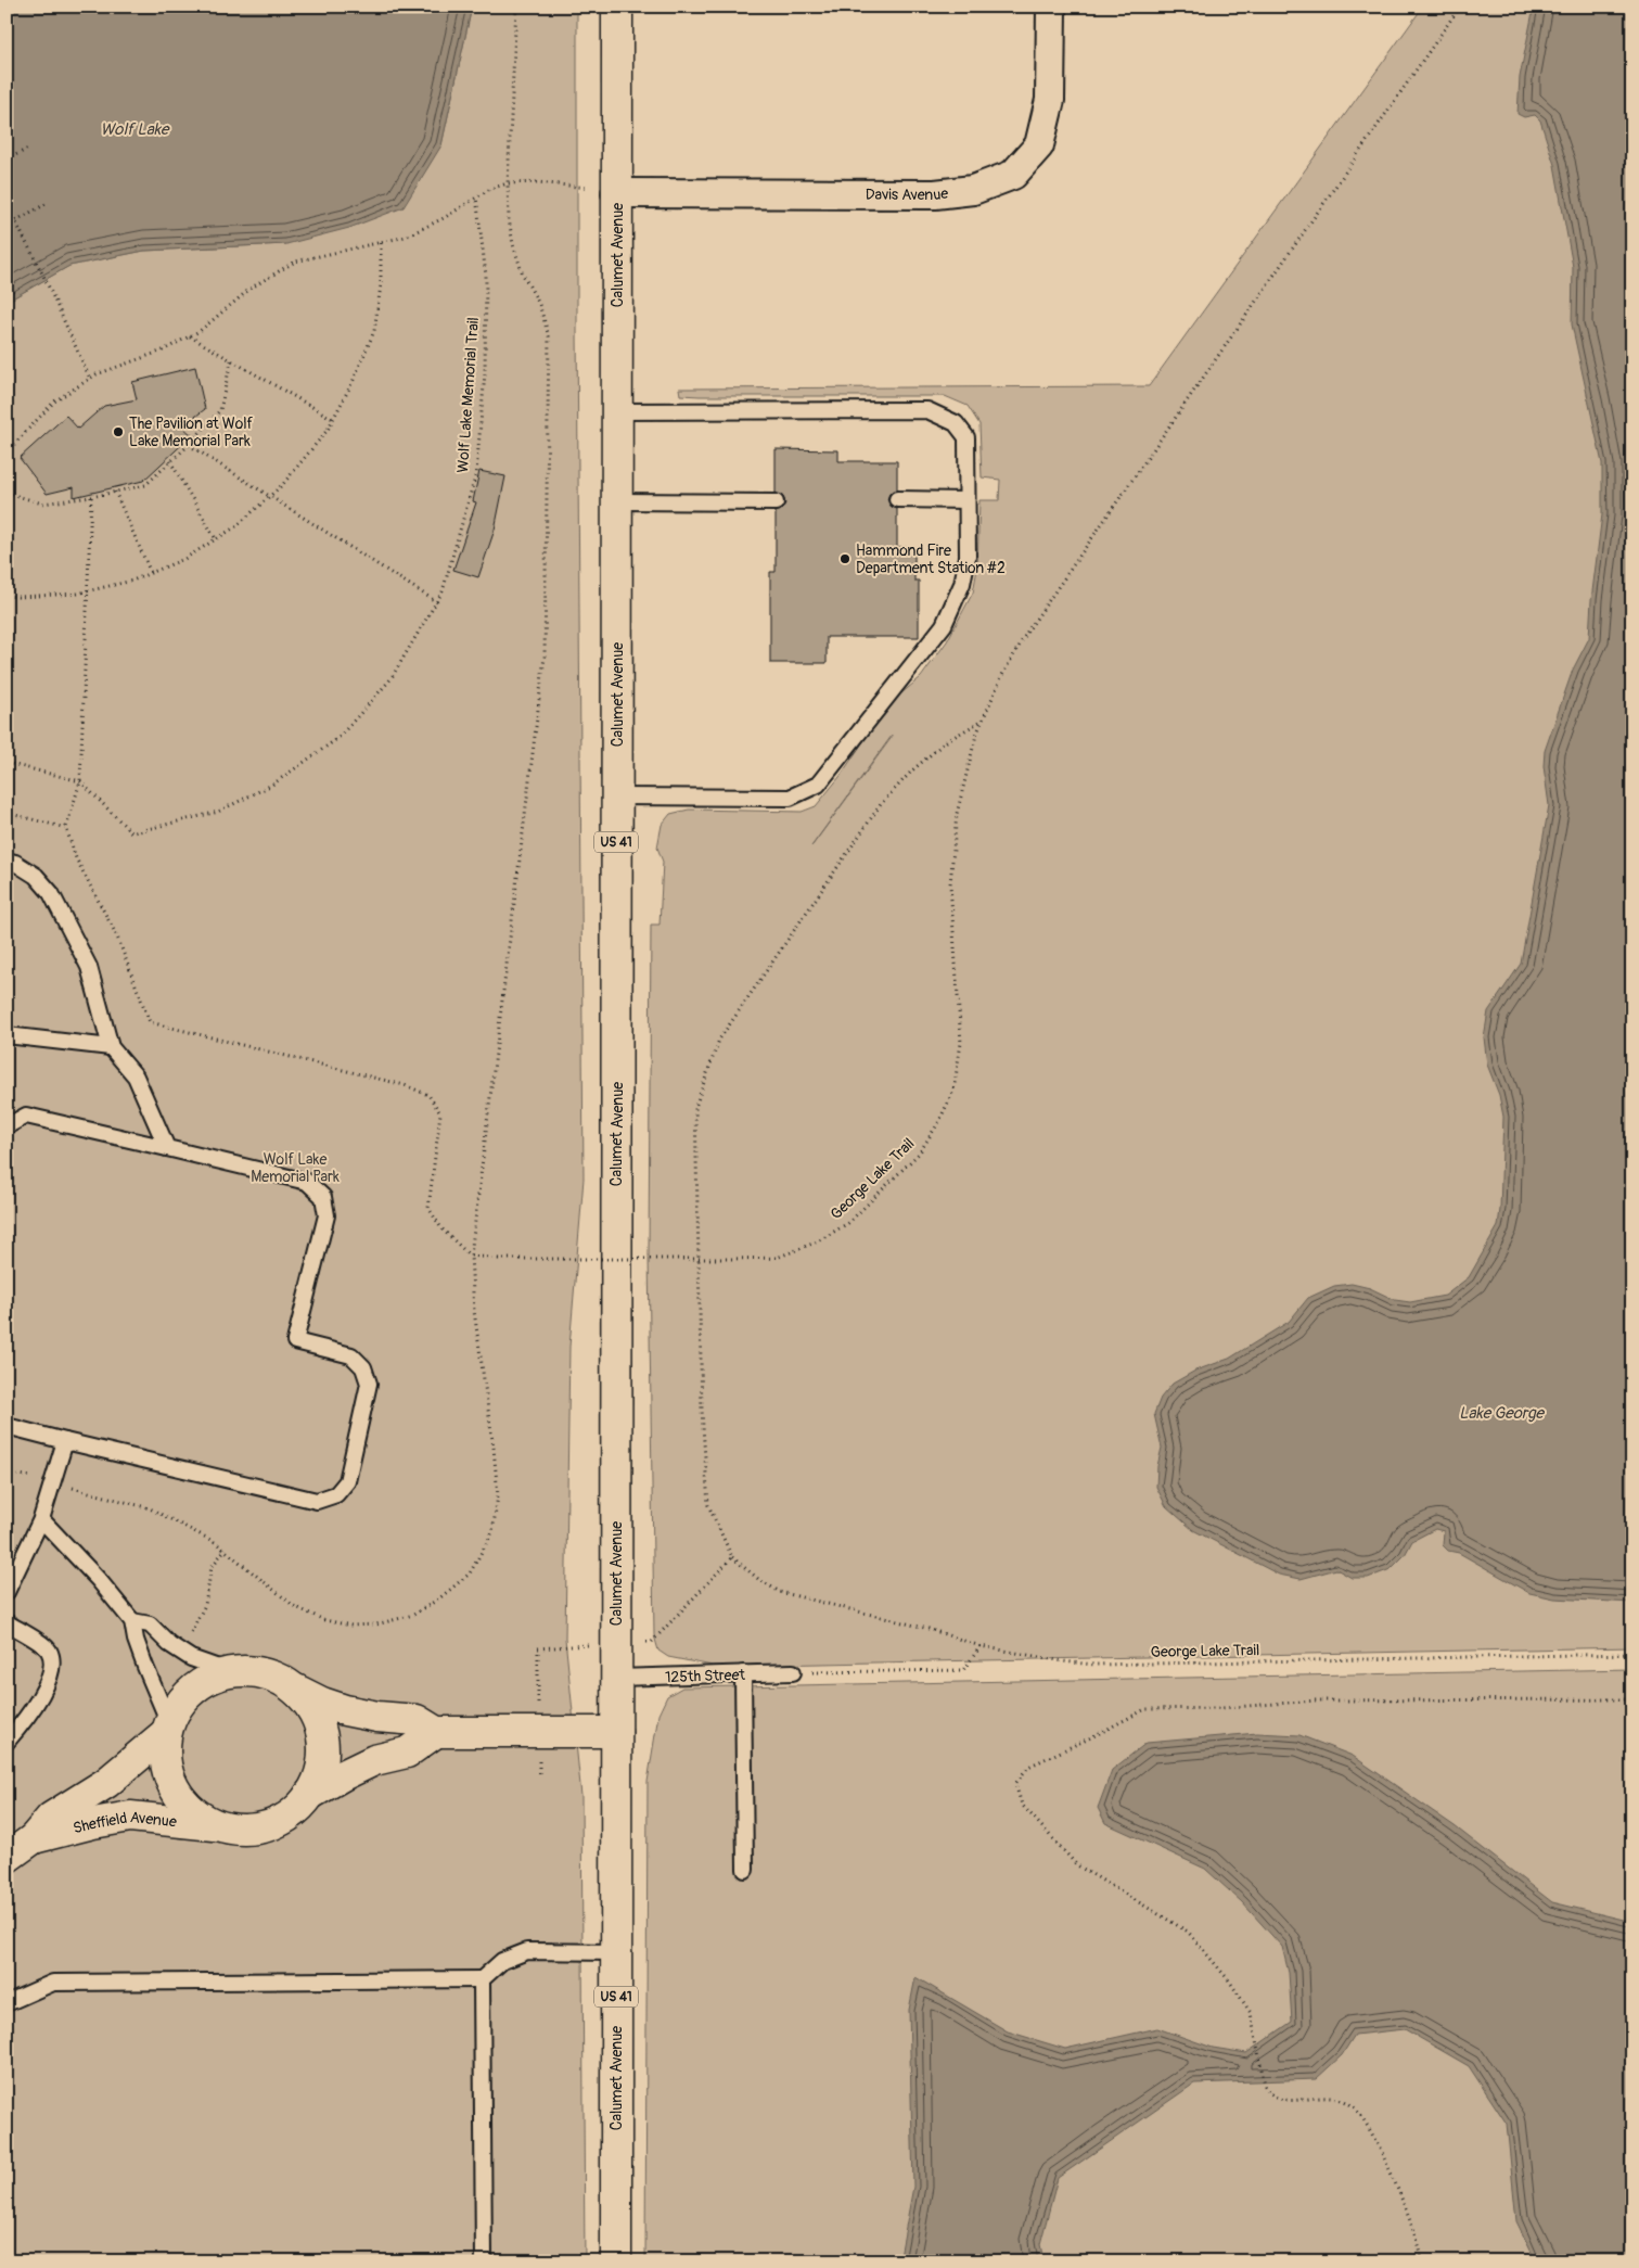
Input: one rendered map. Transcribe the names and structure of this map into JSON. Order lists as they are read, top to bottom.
{
  "streets": {
    "main road": ["Calumet Avenue", "US 41", "Sheffield Avenue"],
    "street": ["Davis Avenue"],
    "lane": ["125th Street"],
    "path": ["Wolf Lake Memorial Trail", "George Lake Trail"]
  },
  "crossings": [
    ["Davis Avenue", "Calumet Avenue"],
    ["Calumet Avenue", "125th Street"]
  ],
  "water": ["Wolf Lake", "Lake George"],
  "parks": ["Wolf Lake Memorial Park"],
  "places": ["The Pavilion at Wolf Lake Memorial Park", "Hammond Fire Department Station #2"]
}
